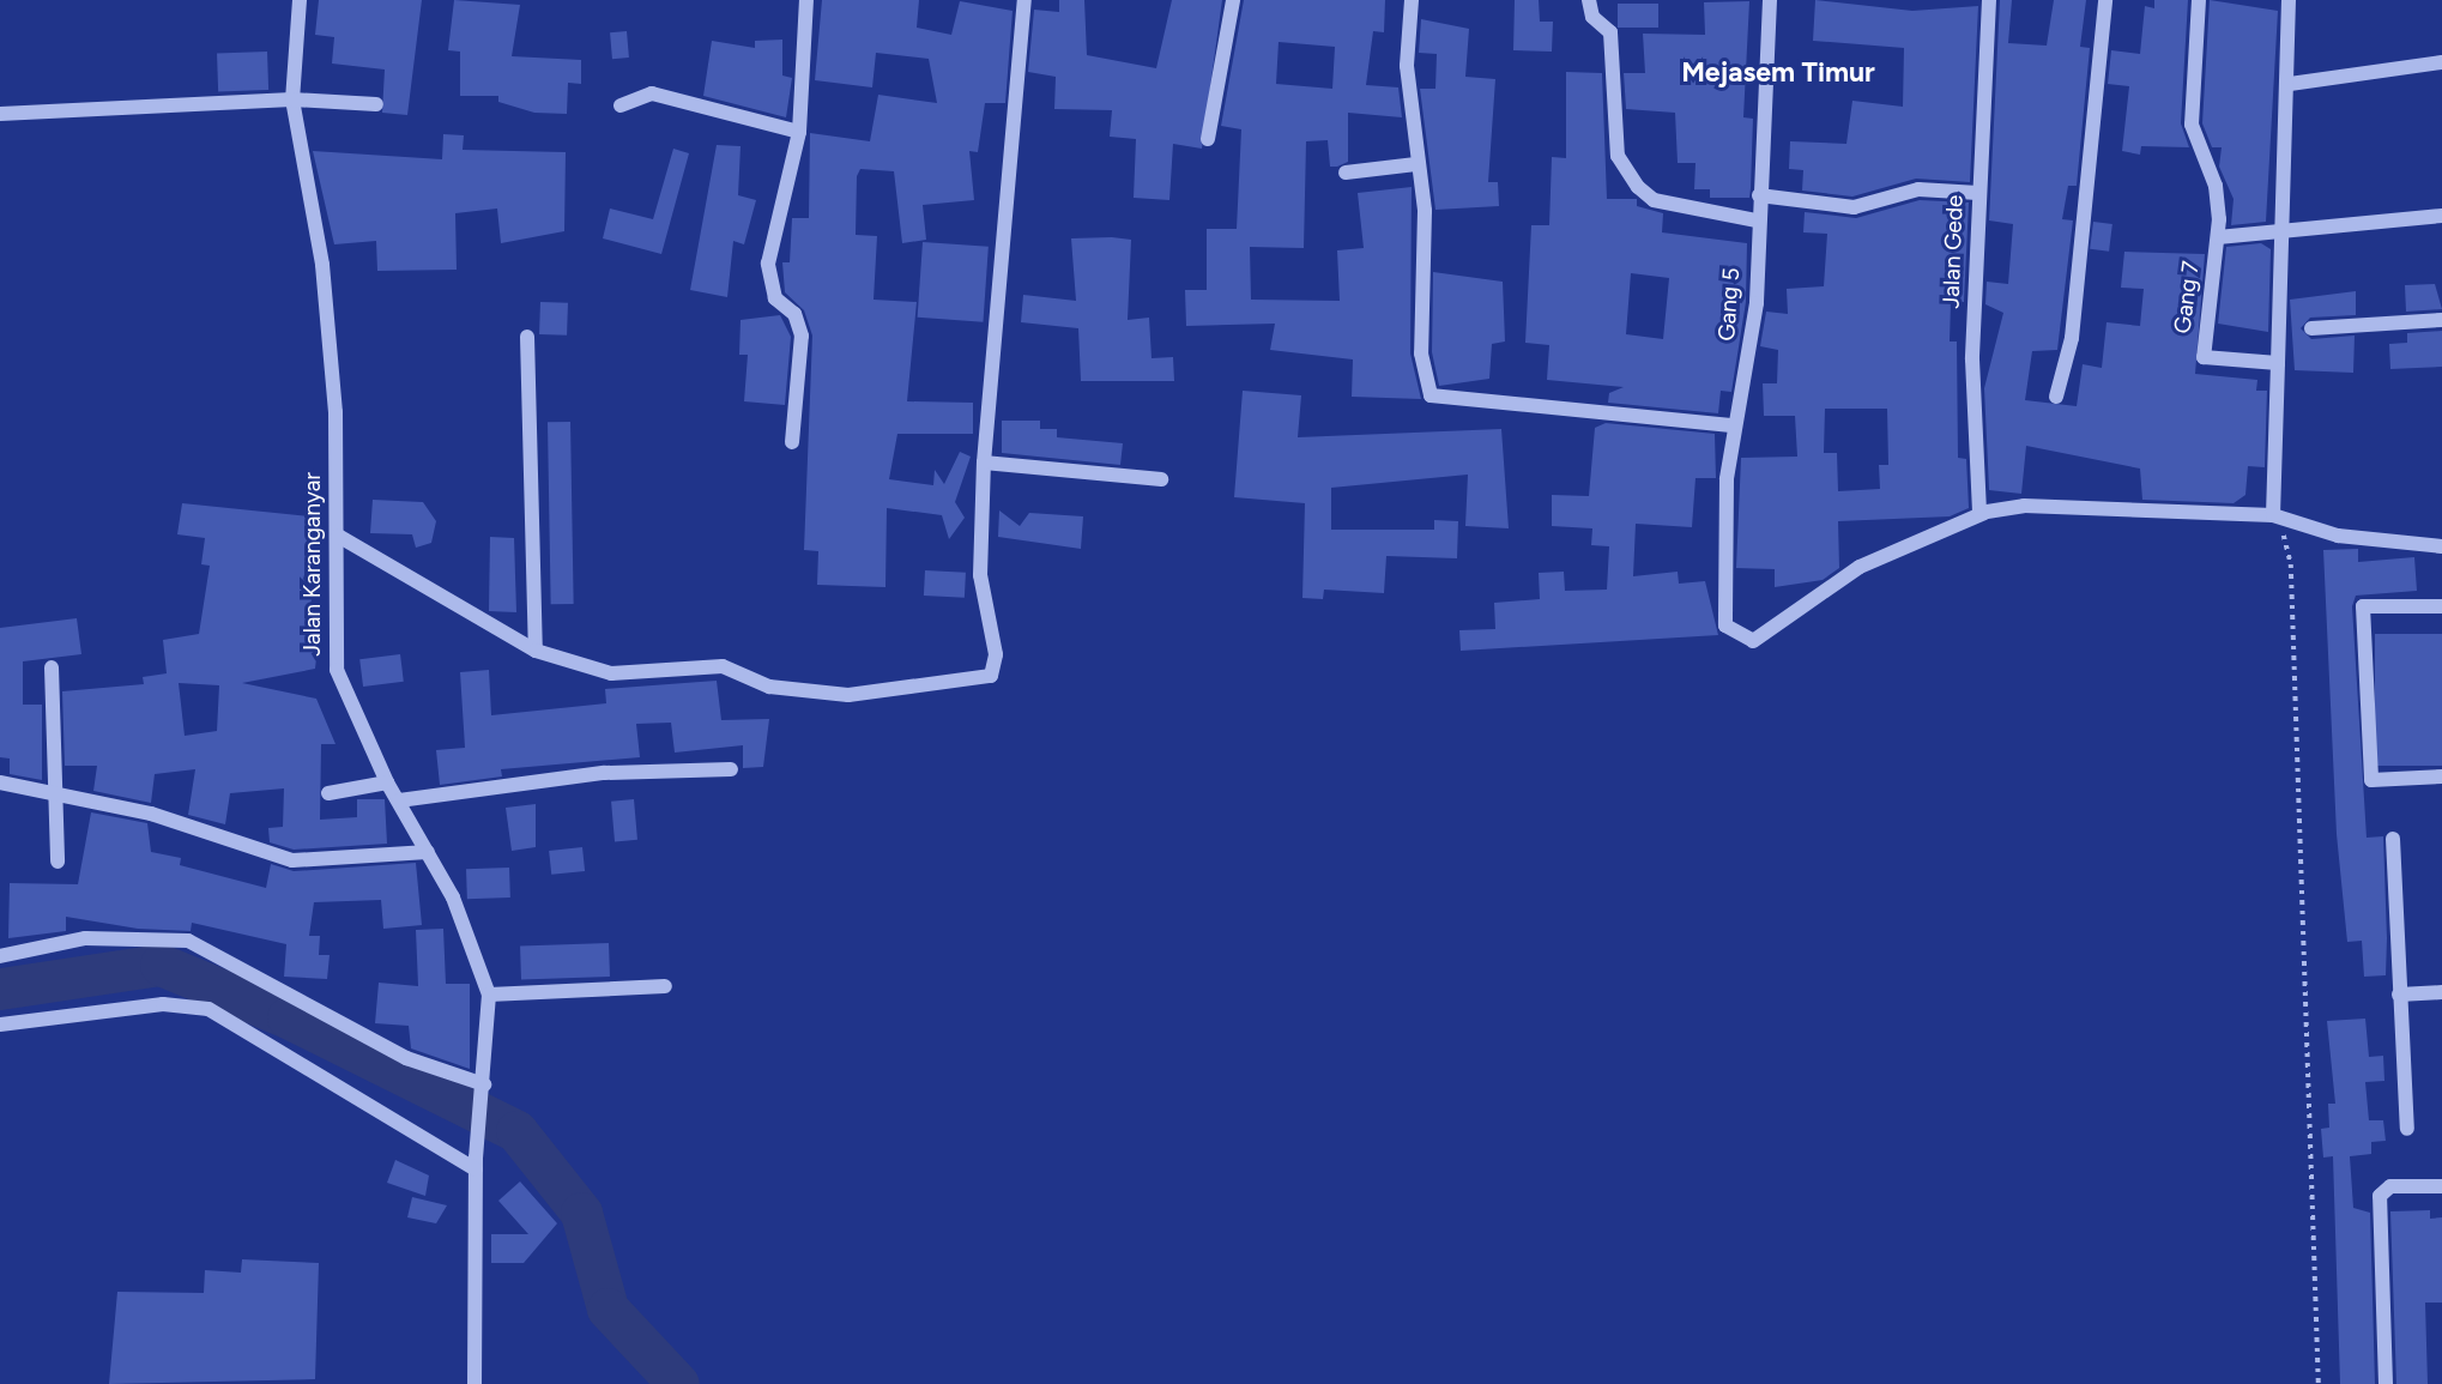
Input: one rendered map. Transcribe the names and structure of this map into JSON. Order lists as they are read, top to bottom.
{
  "streets": {
    "street": [
      "Jalan Gede",
      "Gang 7",
      "Gang 5",
      "Jalan Karanganyar"
    ]
  },
  "crossings": [
    ["Jalan Gede", "Gang 5"]
  ],
  "districts": ["Mejasem Timur"]
}
